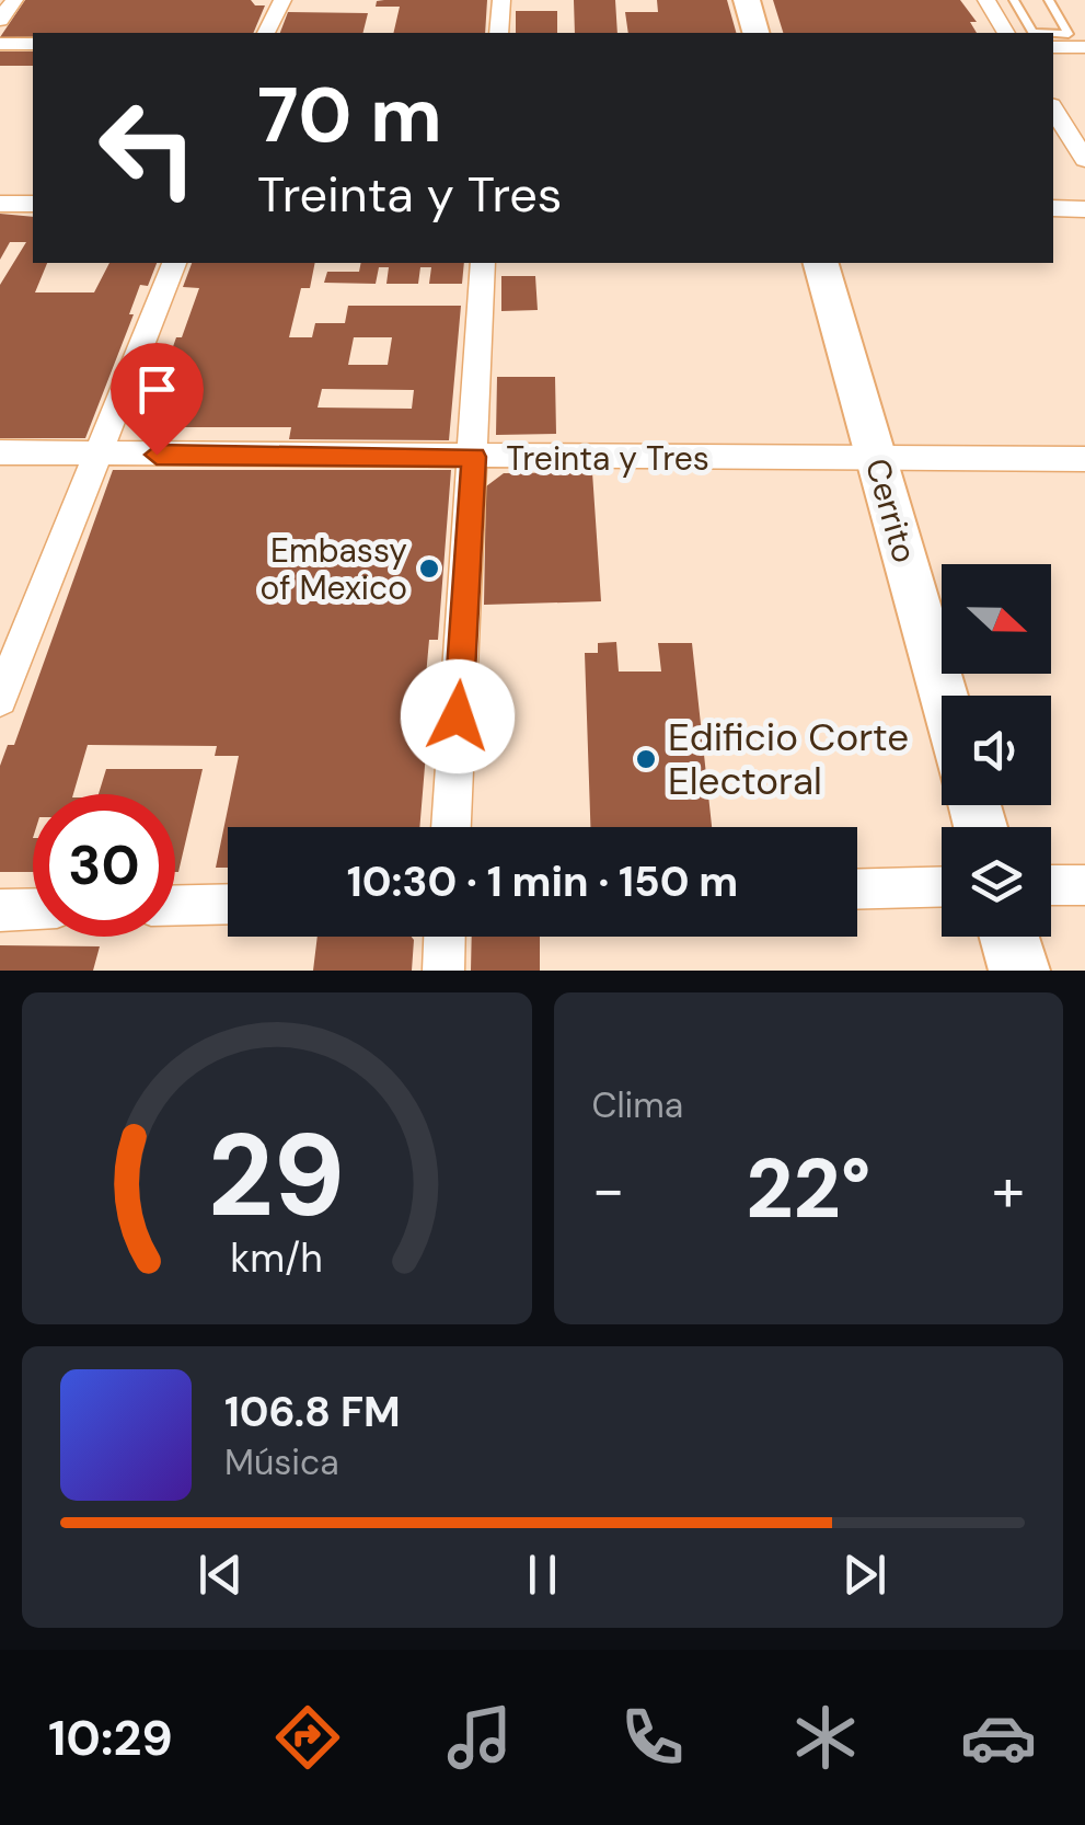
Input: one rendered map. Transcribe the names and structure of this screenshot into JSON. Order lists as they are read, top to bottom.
{
  "streets": {
    "street": ["Treinta y Tres", "Cerrito"]
  },
  "crossings": [
    ["Treinta y Tres", "Cerrito"]
  ],
  "places": ["Embassy of Mexico", "Edificio Corte Electoral"],
  "north": "right",
  "page": {
    "turn": ["70 m", "Treinta y Tres"],
    "limit": "30",
    "trip": "10:30 · 1 min · 150 m",
    "tile": "Clima",
    "heat": ["−", "22°", "+"],
    "song": ["106.8 FM", "Música"],
    "tabs": "10:29",
    "gauge": ["29", "km/h"]
  }
}
